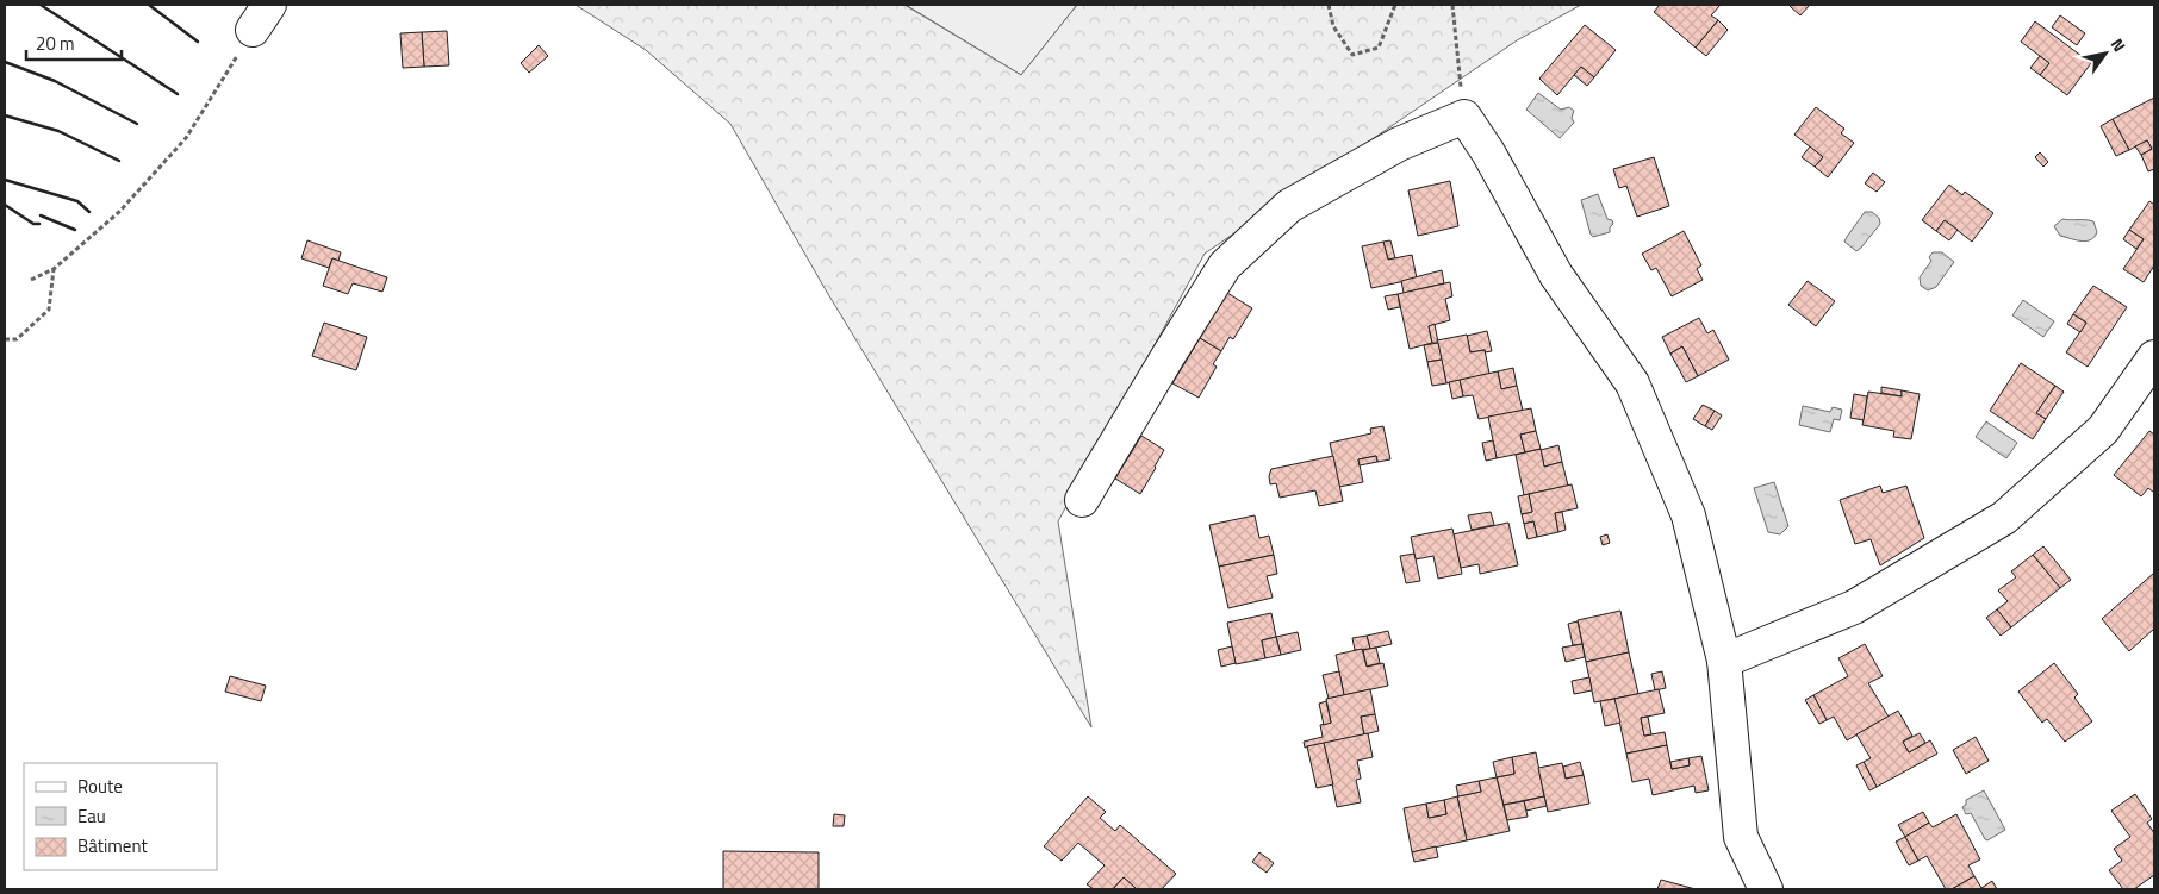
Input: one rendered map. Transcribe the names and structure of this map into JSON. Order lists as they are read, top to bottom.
{
  "legend": ["Route", "Eau", "Bâtiment"],
  "scale_bar": "20 m",
  "north": "top right"
}
